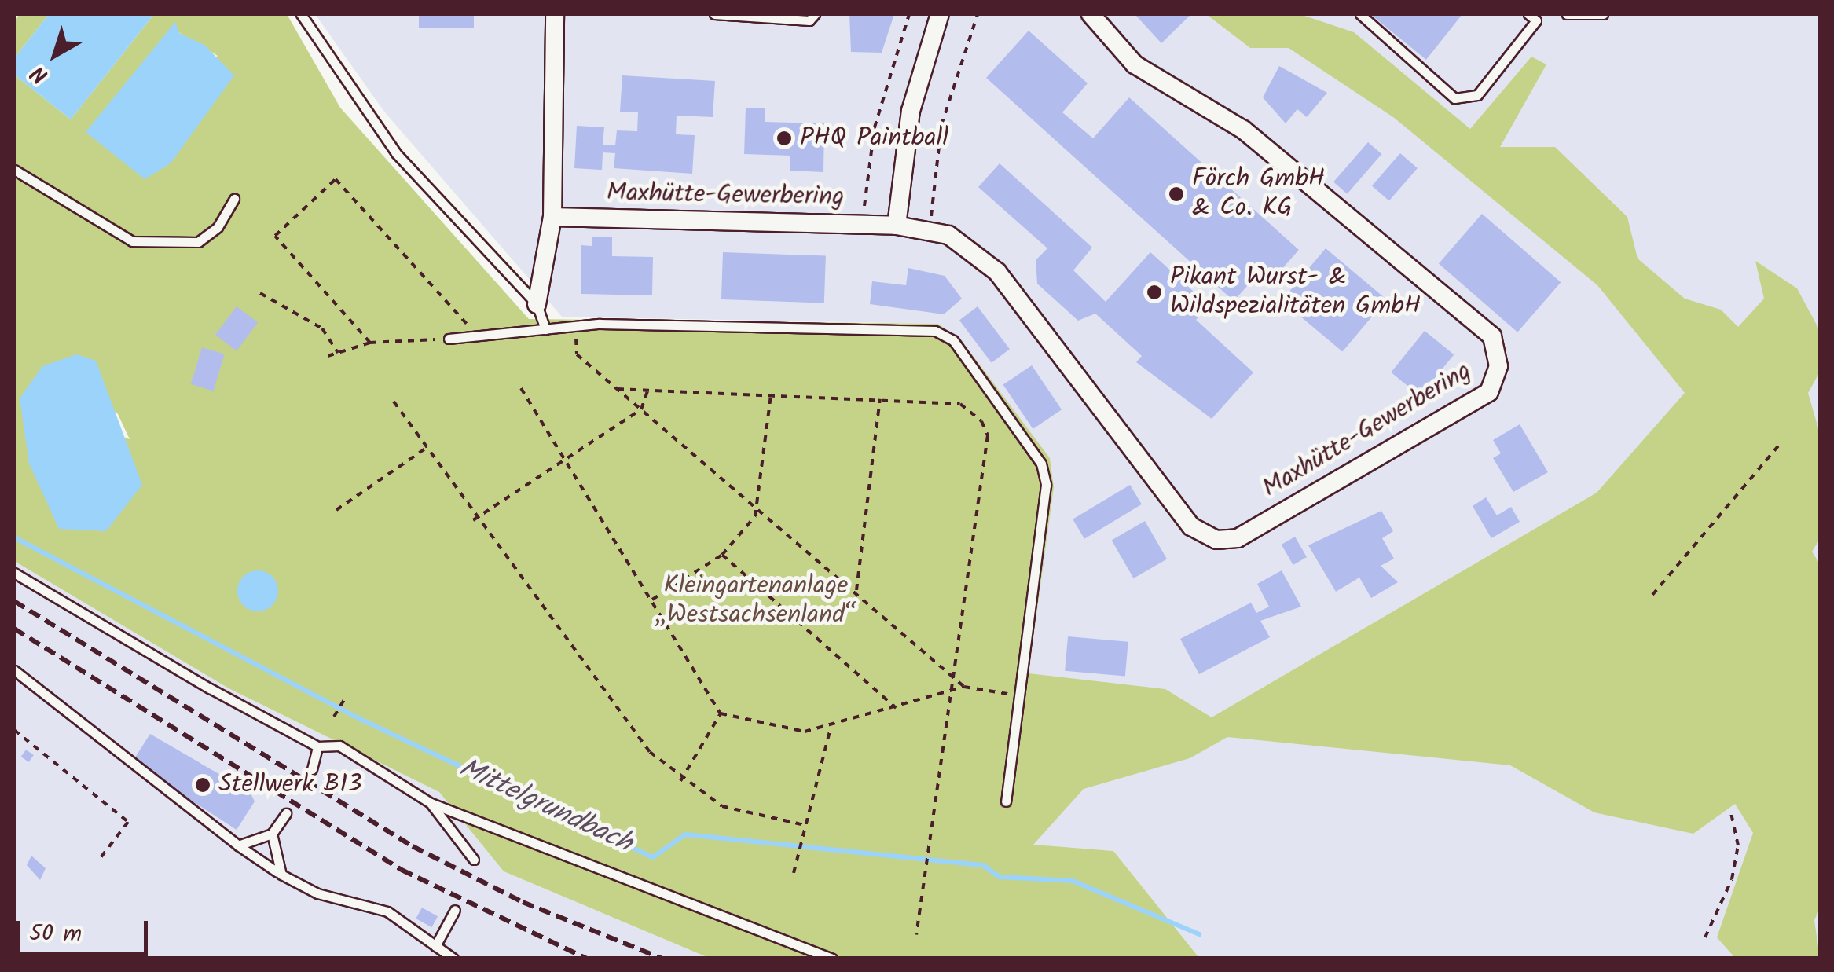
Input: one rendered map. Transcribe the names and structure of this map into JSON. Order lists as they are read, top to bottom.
{
  "streets": {
    "street": ["Maxhütte-Gewerbering"]
  },
  "water": ["Mittelgrundbach"],
  "parks": ["Kleingartenanlage „Westsachsenland“"],
  "places": [
    "PHQ Paintball",
    "Förch GmbH & Co. KG",
    "Pikant Wurst- & Wildspezialitäten GmbH",
    "Stellwerk B13"
  ],
  "scale_bar": "50 m",
  "north": "bottom left"
}
